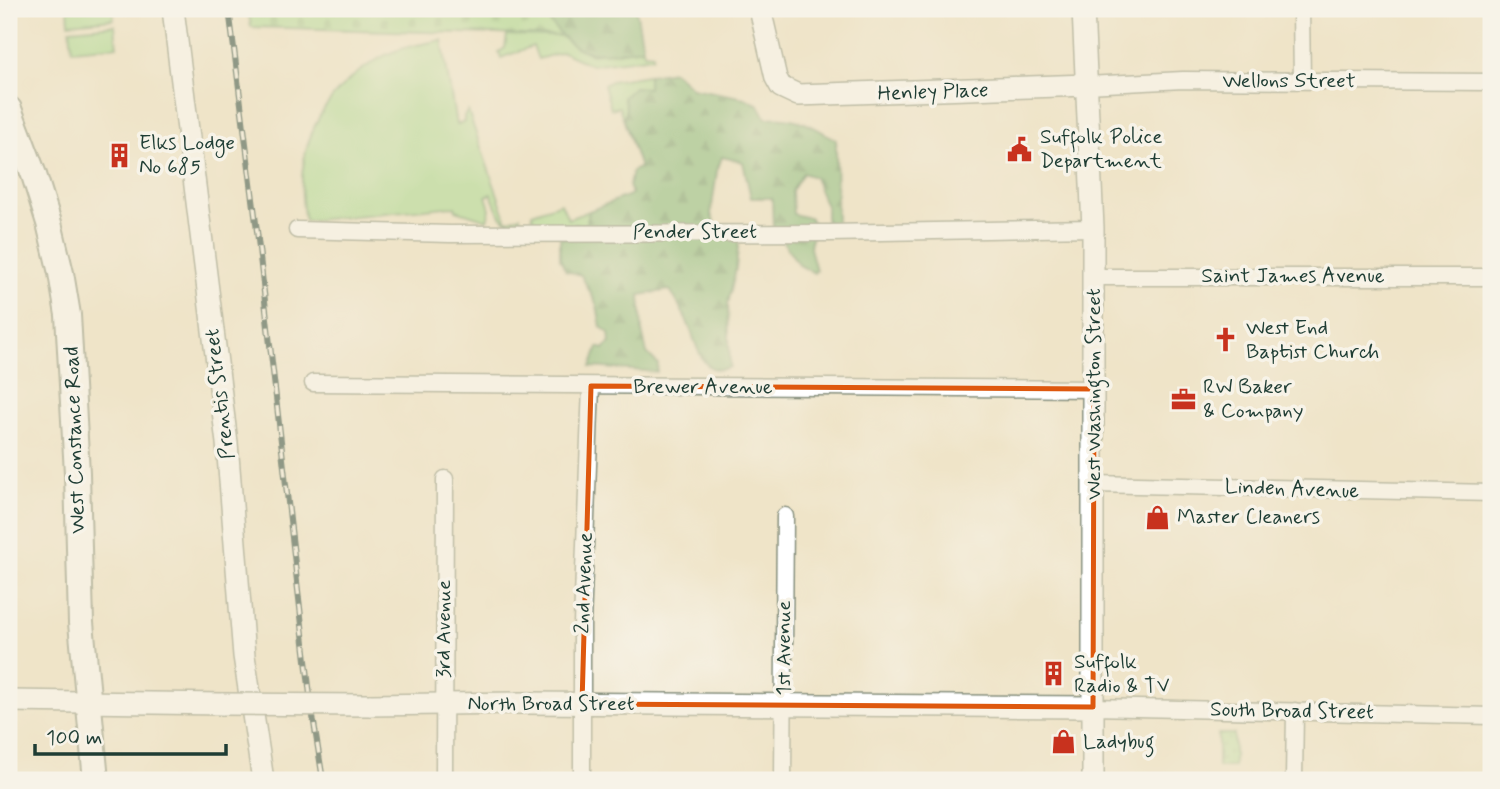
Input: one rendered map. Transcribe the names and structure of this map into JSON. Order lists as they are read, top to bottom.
{
  "streets": {
    "main road": ["West Constance Road"],
    "street": [
      "Wellons Street",
      "Henley Place",
      "Pender Street",
      "Saint James Avenue",
      "Brewer Avenue",
      "Prentis Street",
      "West Washington Street",
      "Linden Avenue",
      "2nd Avenue",
      "3rd Avenue",
      "1st Avenue",
      "North Broad Street",
      "South Broad Street"
    ]
  },
  "crossings": [
    ["Wellons Street", "Henley Place"],
    ["Wellons Street", "West Washington Street"],
    ["Henley Place", "West Washington Street"],
    ["Pender Street", "West Washington Street"],
    ["Saint James Avenue", "West Washington Street"],
    ["Brewer Avenue", "West Washington Street"],
    ["Brewer Avenue", "2nd Avenue"],
    ["West Washington Street", "Linden Avenue"],
    ["West Washington Street", "North Broad Street"],
    ["West Washington Street", "South Broad Street"],
    ["West Constance Road", "North Broad Street"],
    ["2nd Avenue", "North Broad Street"],
    ["3rd Avenue", "North Broad Street"],
    ["1st Avenue", "North Broad Street"],
    ["North Broad Street", "South Broad Street"]
  ],
  "places": {
    "public building": ["Suffolk Police Department"],
    "building": ["Elks Lodge No 685", "Suffolk Radio & TV"],
    "church": ["West End Baptist Church"],
    "office": ["RW Baker & Company"],
    "shop": ["Master Cleaners", "Ladybug"]
  },
  "scale_bar": "100 m"
}
